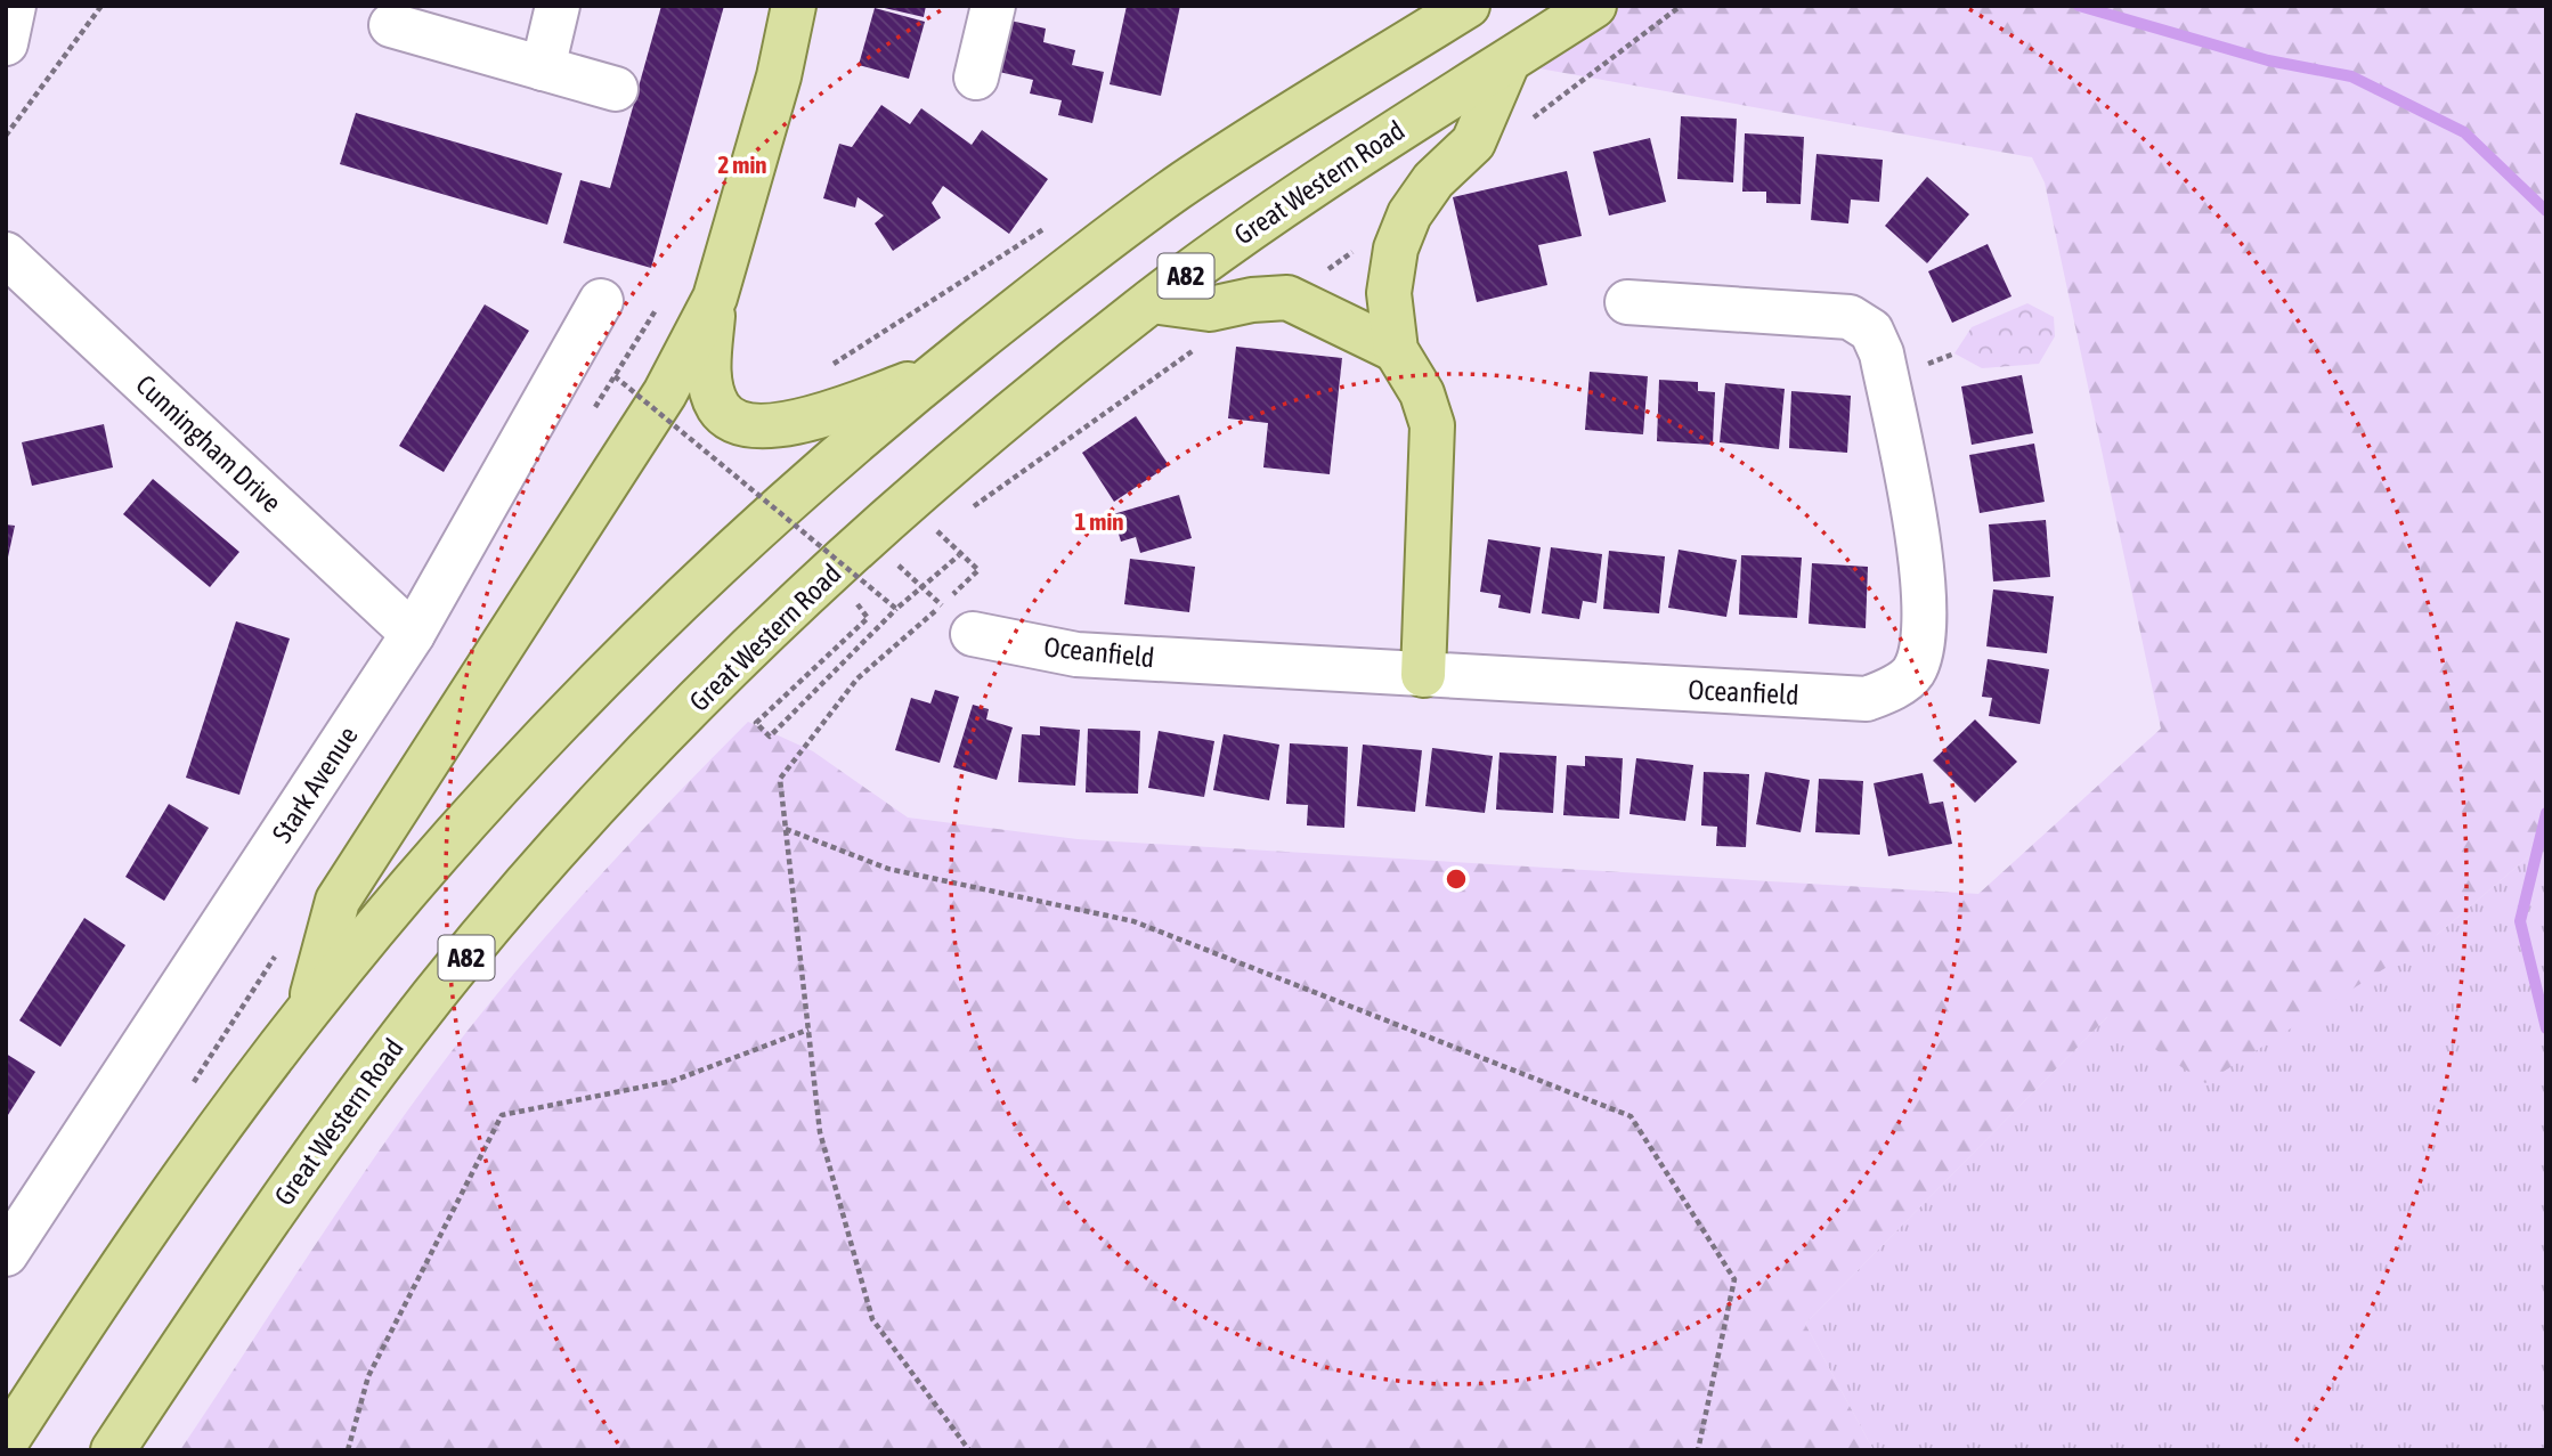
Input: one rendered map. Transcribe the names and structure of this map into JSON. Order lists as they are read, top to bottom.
{
  "streets": {
    "main road": ["Great Western Road", "A82"],
    "street": ["Cunningham Drive", "Oceanfield", "Stark Avenue"]
  },
  "crossings": [
    ["Cunningham Drive", "Stark Avenue"]
  ],
  "rings": ["2 min", "1 min"]
}
